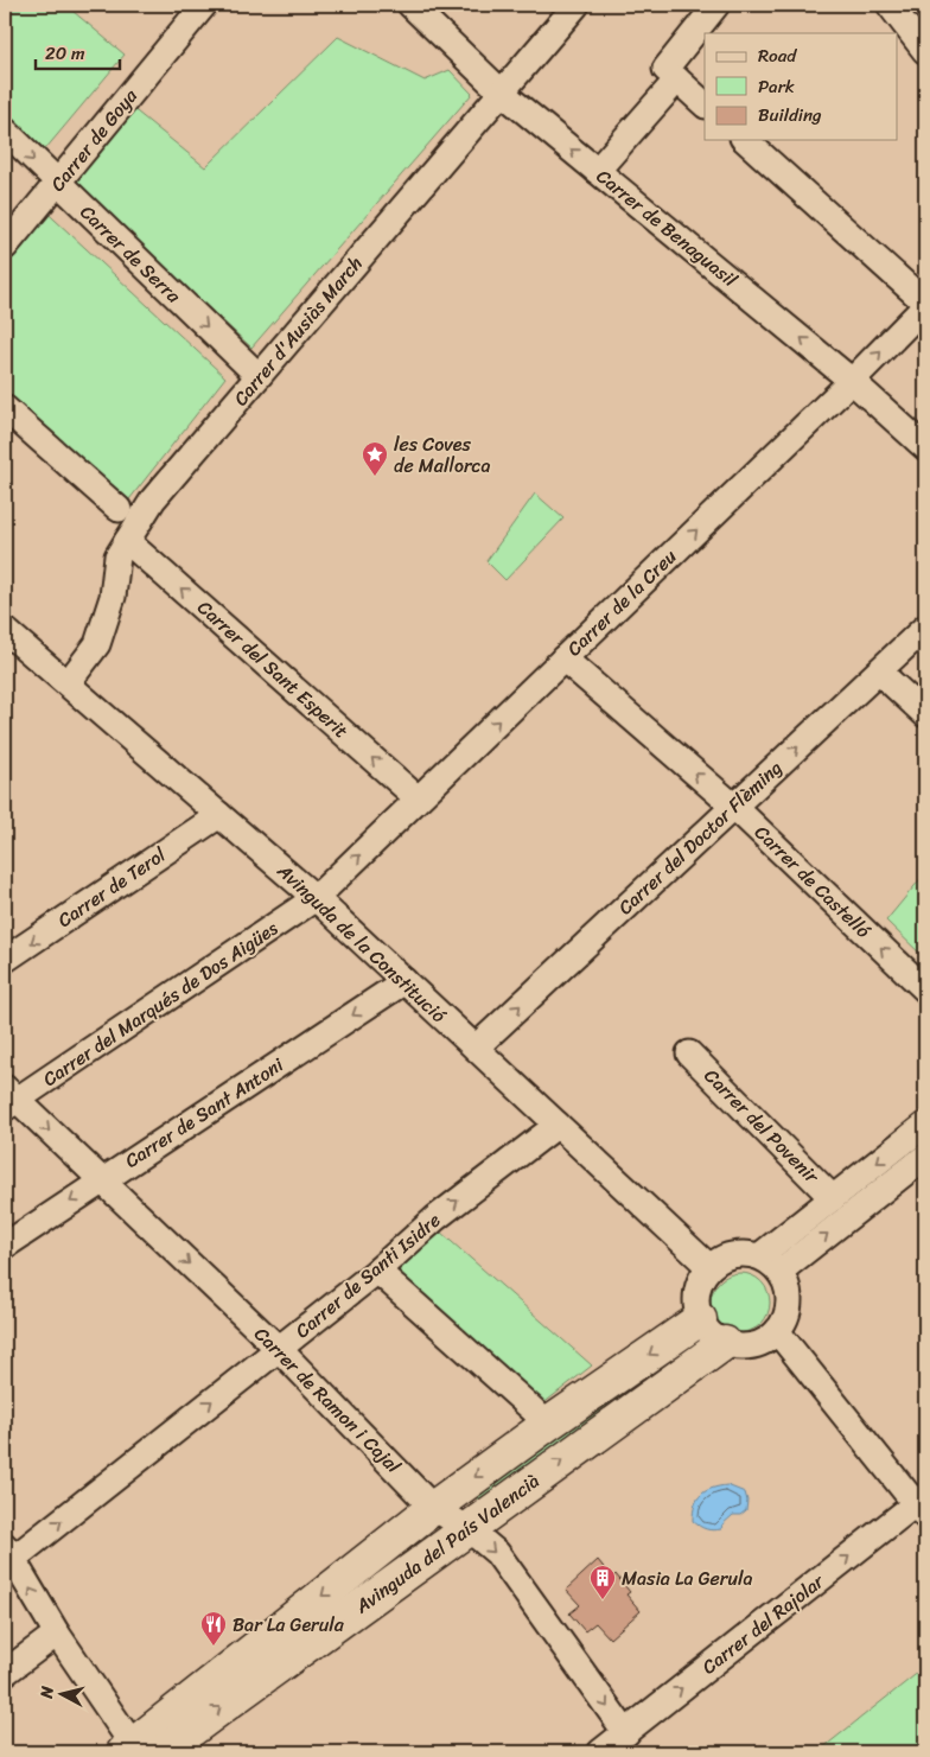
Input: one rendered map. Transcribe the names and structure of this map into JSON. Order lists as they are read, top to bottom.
{
  "streets": {
    "street": [
      "Carrer de Goya",
      "Carrer de Benaguasil",
      "Carrer de Serra",
      "Carrer d'Ausiàs March",
      "Carrer de la Creu",
      "Carrer del Sant Esperit",
      "Carrer del Doctor Flèming",
      "Carrer de Castelló",
      "Carrer de Terol",
      "Avinguda de la Constitució",
      "Carrer del Marqués de Dos Aigües",
      "Carrer de Sant Antoni",
      "Carrer del Povenir",
      "Carrer de Santi Isidre",
      "Carrer de Ramon i Cajal",
      "Avinguda del País Valencià",
      "Carrer del Rajolar"
    ]
  },
  "crossings": [
    ["Carrer de Goya", "Carrer de Serra"],
    ["Carrer de Benaguasil", "Carrer d'Ausiàs March"],
    ["Carrer de Benaguasil", "Carrer de la Creu"],
    ["Carrer de Serra", "Carrer d'Ausiàs March"],
    ["Carrer d'Ausiàs March", "Carrer del Sant Esperit"],
    ["Carrer d'Ausiàs March", "Avinguda de la Constitució"],
    ["Carrer de la Creu", "Carrer del Sant Esperit"],
    ["Carrer de la Creu", "Carrer de Castelló"],
    ["Carrer de la Creu", "Avinguda de la Constitució"],
    ["Carrer de la Creu", "Carrer del Marqués de Dos Aigües"],
    ["Carrer del Doctor Flèming", "Carrer de Castelló"],
    ["Carrer del Doctor Flèming", "Avinguda de la Constitució"],
    ["Carrer de Terol", "Avinguda de la Constitució"],
    ["Avinguda de la Constitució", "Carrer del Marqués de Dos Aigües"],
    ["Avinguda de la Constitució", "Carrer de Sant Antoni"],
    ["Avinguda de la Constitució", "Carrer de Santi Isidre"],
    ["Avinguda de la Constitució", "Avinguda del País Valencià"],
    ["Carrer del Marqués de Dos Aigües", "Carrer de Ramon i Cajal"],
    ["Carrer de Sant Antoni", "Carrer de Ramon i Cajal"],
    ["Carrer de Santi Isidre", "Carrer de Ramon i Cajal"],
    ["Carrer de Ramon i Cajal", "Avinguda del País Valencià"],
    ["Carrer de Ramon i Cajal", "Carrer del Rajolar"]
  ],
  "one_way": [
    "Carrer de la Creu",
    "Carrer del Sant Esperit",
    "Carrer del Doctor Flèming",
    "Carrer de Castelló",
    "Carrer de Terol",
    "Carrer de Sant Antoni",
    "Carrer de Santi Isidre",
    "Carrer de Ramon i Cajal",
    "Carrer del Rajolar"
  ],
  "places": {
    "place": ["les Coves de Mallorca"],
    "building": ["Masia La Gerula"],
    "restaurant": ["Bar La Gerula"]
  },
  "legend": ["Road", "Park", "Building"],
  "scale_bar": "20 m",
  "north": "left"
}
